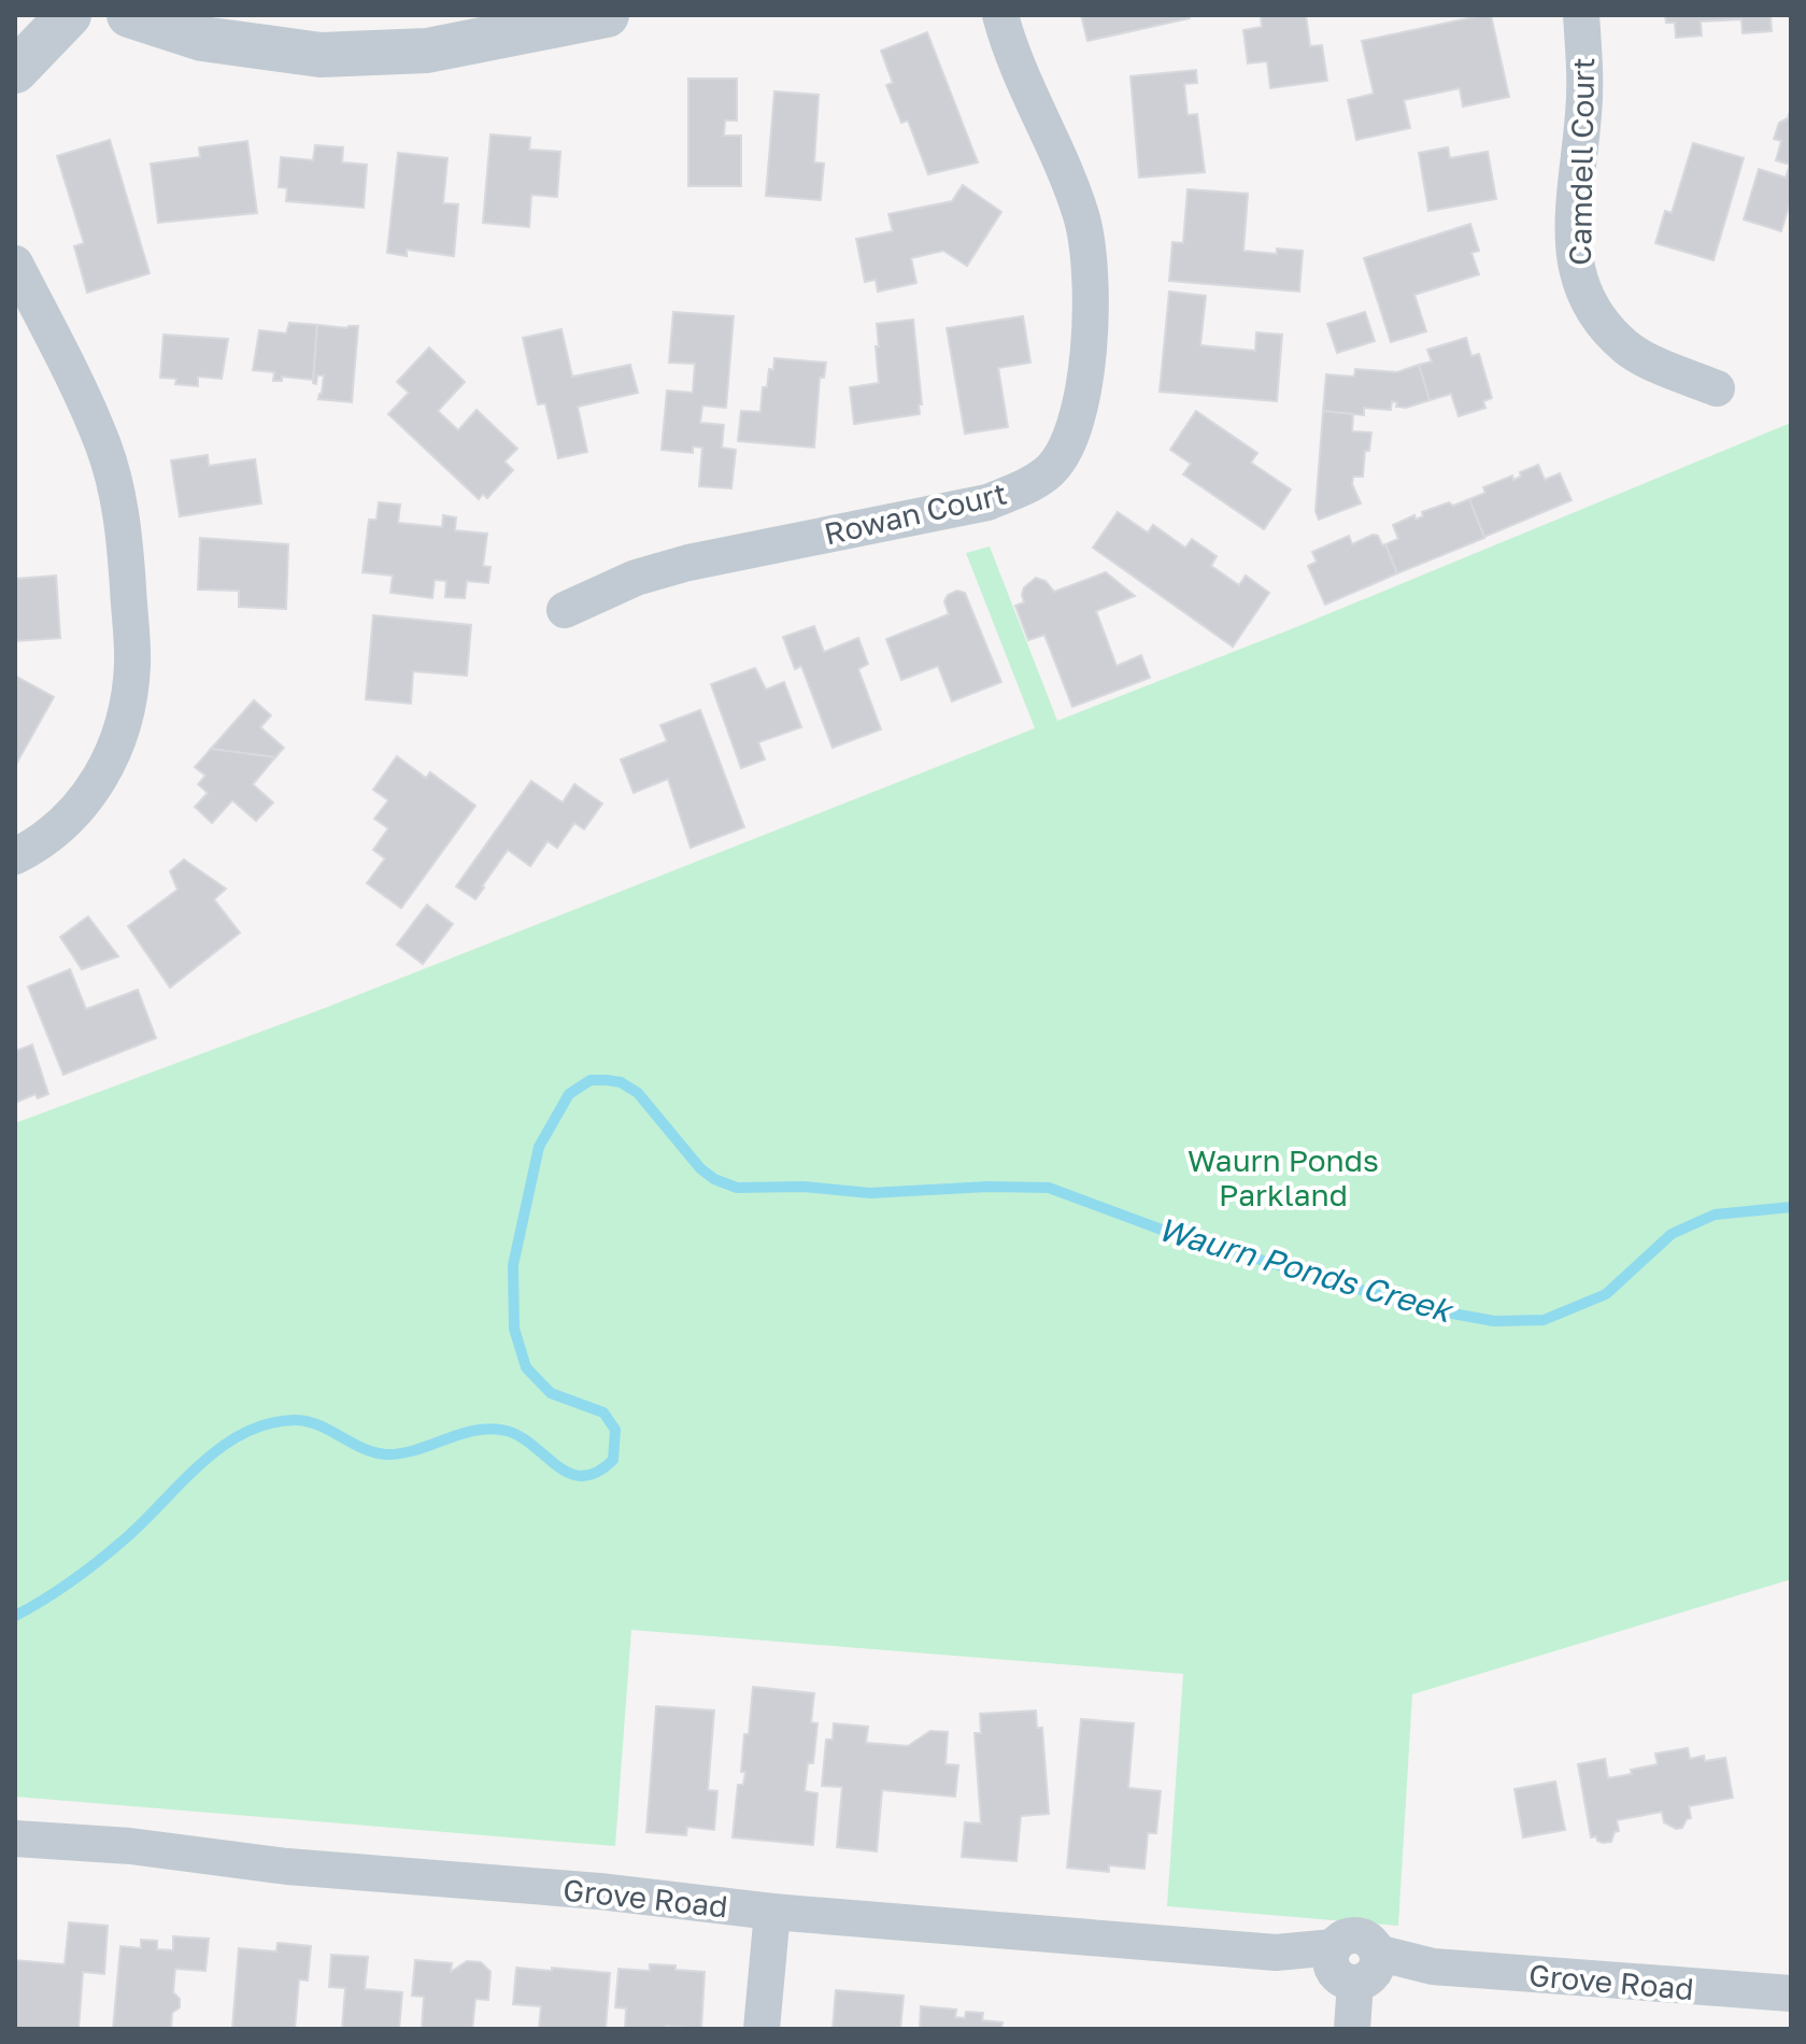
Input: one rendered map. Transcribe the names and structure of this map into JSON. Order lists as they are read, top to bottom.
{
  "streets": {
    "street": ["Camdell Court", "Rowan Court", "Grove Road"]
  },
  "water": ["Waurn Ponds Creek"],
  "parks": ["Waurn Ponds Parkland"]
}
